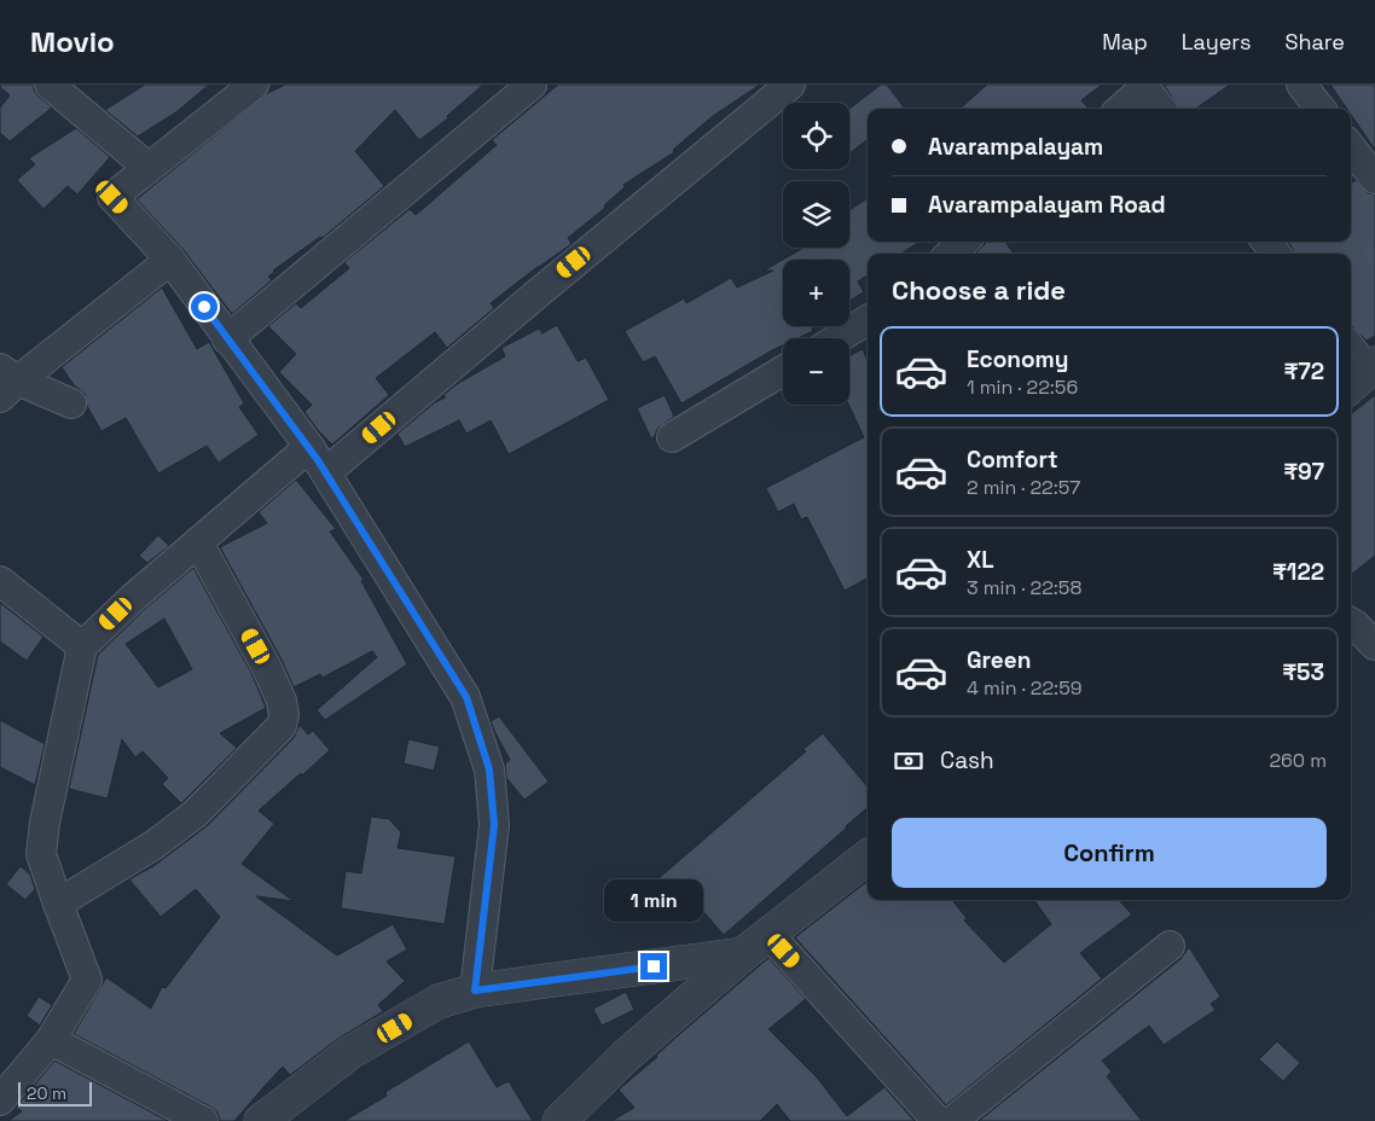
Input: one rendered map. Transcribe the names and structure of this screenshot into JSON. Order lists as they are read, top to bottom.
{
  "scale_bar": "20 m",
  "page": {
    "header": "Movio",
    "nav": ["Map", "Layers", "Share"],
    "map_buttons": ["+", "−"],
    "banner": ["Avarampalayam", "Avarampalayam Road"],
    "heading": "Choose a ride",
    "list": [
      {
        "name": "Economy",
        "note": "1 min · 22:56",
        "value": "₹72"
      },
      {
        "name": "Comfort",
        "note": "2 min · 22:57",
        "value": "₹97"
      },
      {
        "name": "XL",
        "note": "3 min · 22:58",
        "value": "₹122"
      },
      {
        "name": "Green",
        "note": "4 min · 22:59",
        "value": "₹53"
      }
    ],
    "pay": ["Cash", "260 m"],
    "buttons": "Confirm",
    "bubble": "1 min",
    "scale": "20 m"
  }
}
